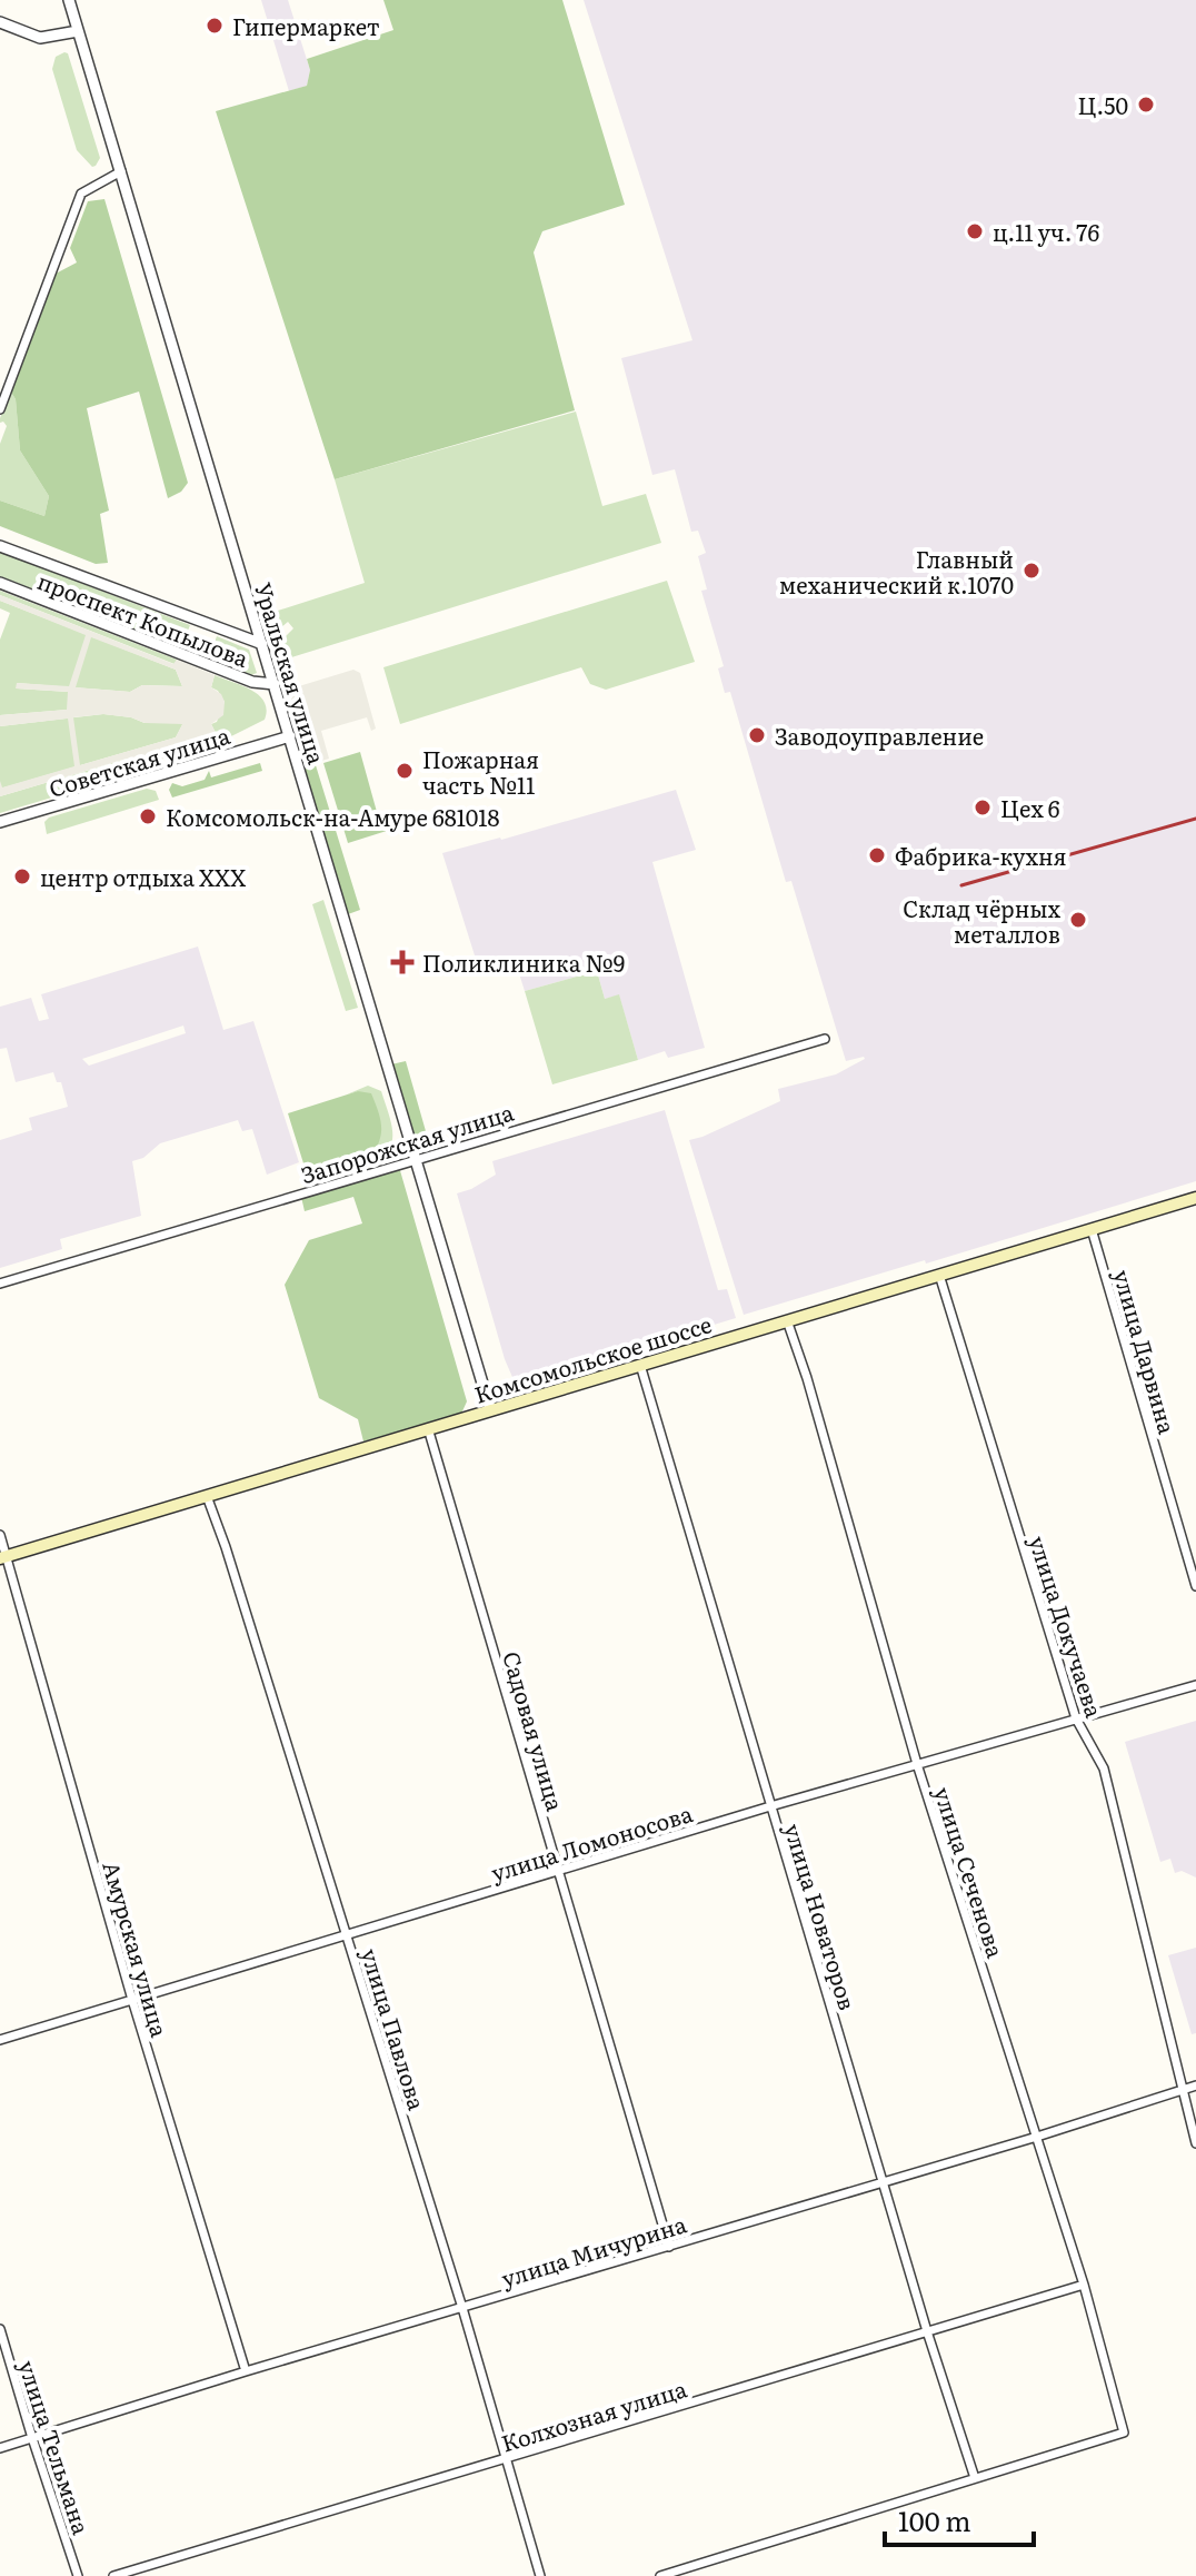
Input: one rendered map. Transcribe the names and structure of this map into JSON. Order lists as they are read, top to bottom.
{
  "streets": {
    "main road": ["Комсомольское шоссе"],
    "street": [
      "проспект Копылова",
      "Уральская улица",
      "Советская улица",
      "Запорожская улица",
      "улица Дарвина",
      "улица Докучаева",
      "Садовая улица",
      "улица Ломоносова",
      "улица Сеченова",
      "улица Новаторов",
      "Амурская улица",
      "улица Павлова",
      "улица Мичурина",
      "Колхозная улица",
      "улица Тельмана"
    ]
  },
  "crossings": [
    ["проспект Копылова", "Уральская улица"],
    ["Уральская улица", "Советская улица"],
    ["Уральская улица", "Запорожская улица"],
    ["Уральская улица", "Комсомольское шоссе"],
    ["улица Дарвина", "Комсомольское шоссе"],
    ["Комсомольское шоссе", "улица Докучаева"],
    ["Комсомольское шоссе", "Садовая улица"],
    ["Комсомольское шоссе", "улица Сеченова"],
    ["Комсомольское шоссе", "улица Новаторов"],
    ["Комсомольское шоссе", "Амурская улица"],
    ["Комсомольское шоссе", "улица Павлова"],
    ["улица Докучаева", "улица Ломоносова"],
    ["улица Докучаева", "улица Мичурина"],
    ["Садовая улица", "улица Ломоносова"],
    ["Садовая улица", "улица Мичурина"],
    ["улица Ломоносова", "улица Сеченова"],
    ["улица Ломоносова", "улица Новаторов"],
    ["улица Ломоносова", "Амурская улица"],
    ["улица Ломоносова", "улица Павлова"],
    ["улица Сеченова", "улица Новаторов"],
    ["улица Сеченова", "улица Мичурина"],
    ["улица Сеченова", "Колхозная улица"],
    ["улица Новаторов", "улица Мичурина"],
    ["улица Новаторов", "Колхозная улица"],
    ["Амурская улица", "улица Мичурина"],
    ["улица Павлова", "улица Мичурина"],
    ["улица Павлова", "Колхозная улица"],
    ["улица Мичурина", "улица Тельмана"]
  ],
  "places": {
    "other": [
      "Гипермаркет",
      "Ц.50",
      "ц.11 уч. 76",
      "Главный механический к.1070",
      "Заводоуправление",
      "Пожарная часть №11",
      "Цех 6",
      "Комсомольск-на-Амуре 681018",
      "Фабрика-кухня",
      "центр отдыха ХХХ",
      "Склад чёрных металлов"
    ],
    "health": ["Поликлиника №9"]
  },
  "scale_bar": "100 m"
}
